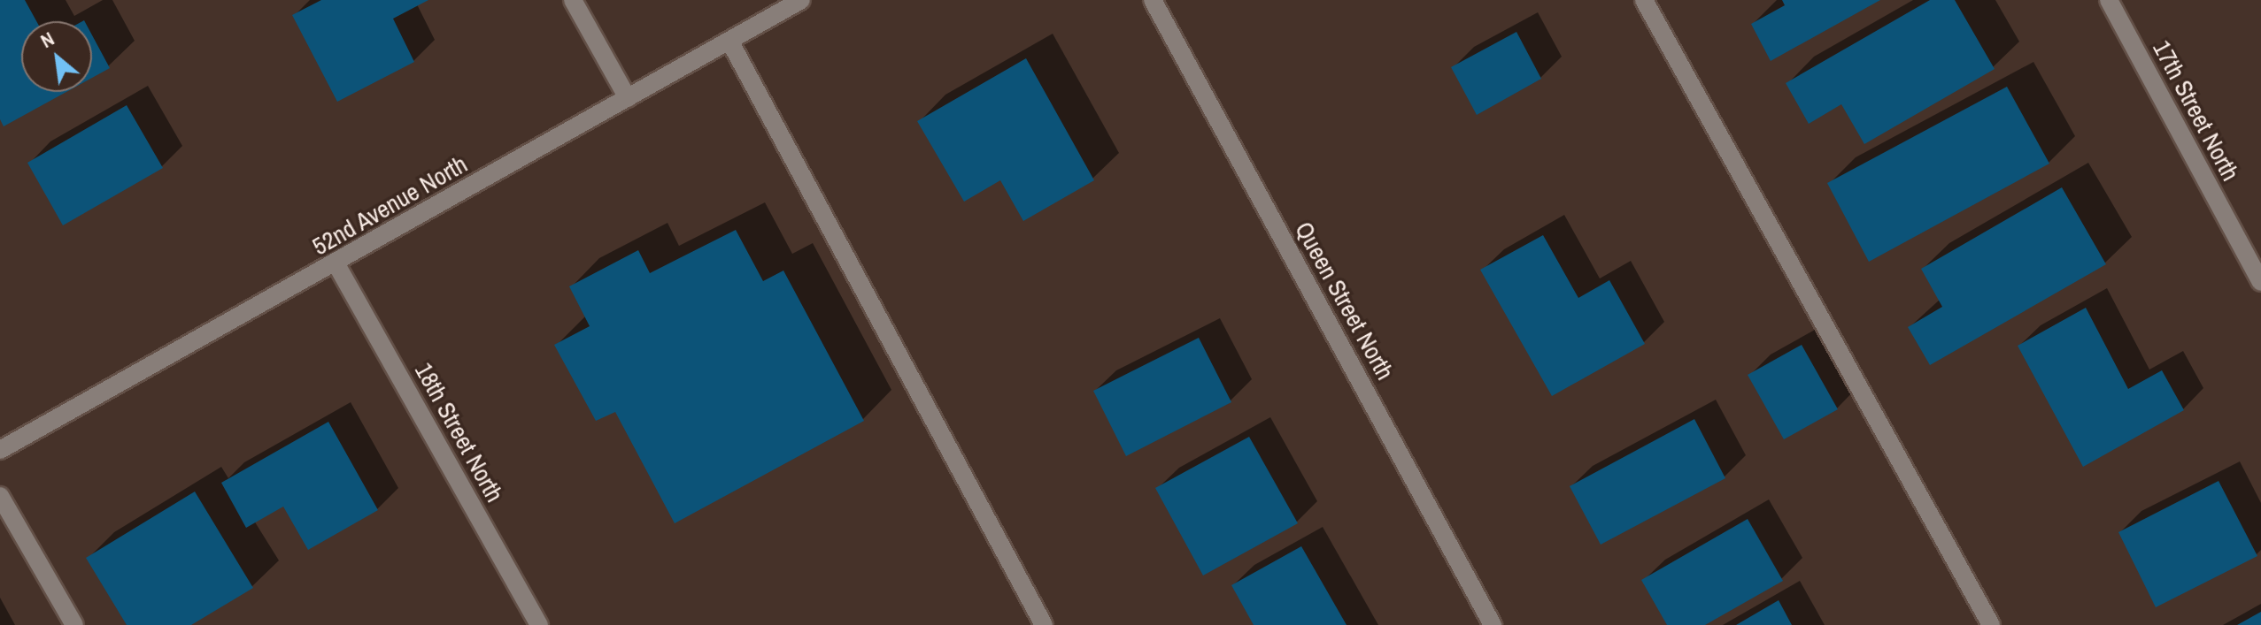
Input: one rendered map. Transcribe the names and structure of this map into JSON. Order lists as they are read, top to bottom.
{
  "streets": {
    "street": [
      "17th Street North",
      "52nd Avenue North",
      "Queen Street North",
      "18th Street North"
    ]
  },
  "crossings": [
    ["52nd Avenue North", "18th Street North"]
  ],
  "north": "top left"
}
